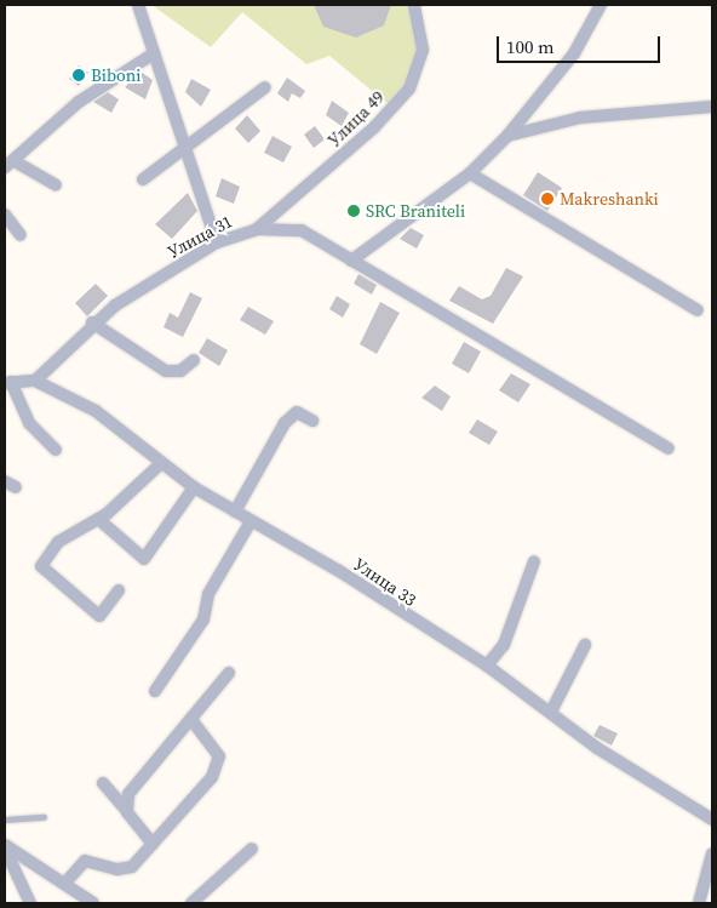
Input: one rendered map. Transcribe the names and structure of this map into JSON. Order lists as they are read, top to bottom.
{
  "streets": {
    "street": ["Улица 49", "Улица 31", "Улица 33"]
  },
  "crossings": [
    ["Улица 49", "Улица 31"],
    ["Улица 31", "Улица 33"]
  ],
  "places": ["Biboni", "Makreshanki", "SRC Braniteli"],
  "scale_bar": "100 m"
}
